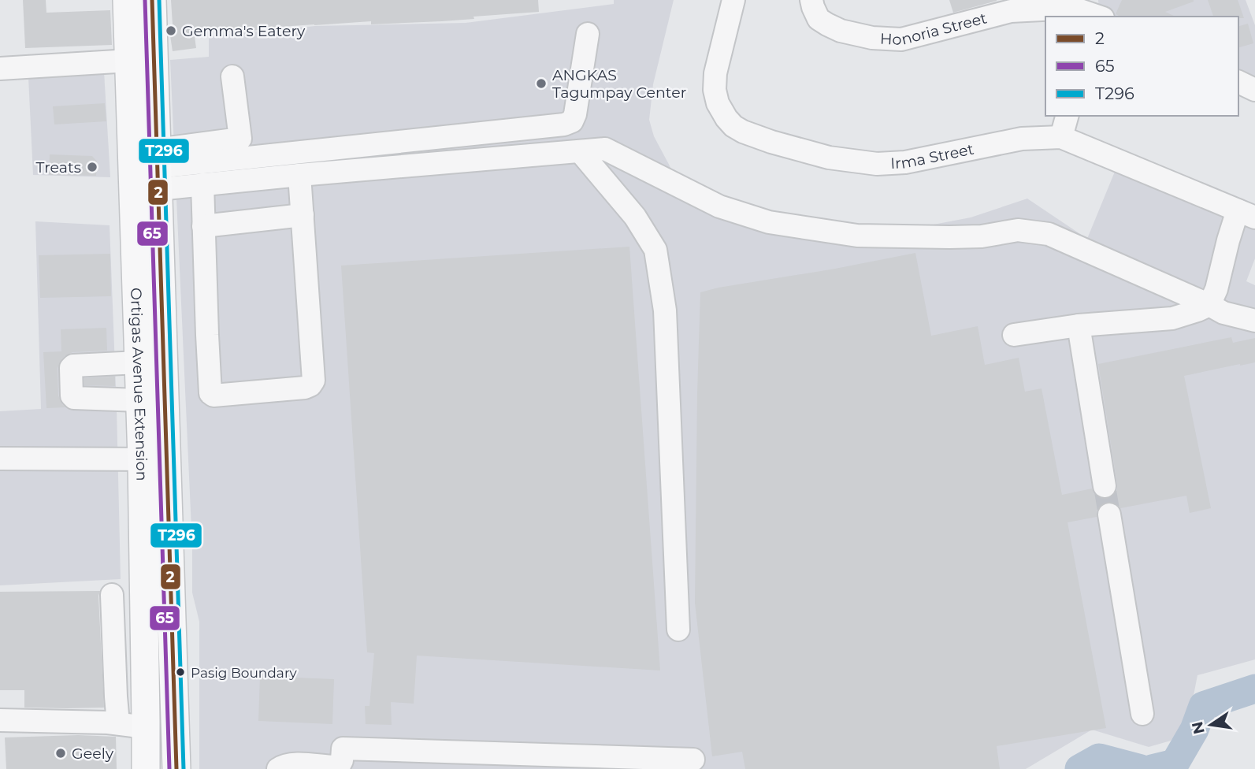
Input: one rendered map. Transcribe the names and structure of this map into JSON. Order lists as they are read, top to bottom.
{
  "streets": {
    "main road": ["Ortigas Avenue Extension"],
    "street": ["Honoria Street", "Irma Street"]
  },
  "places": [
    "Gemma's Eatery",
    "ANGKAS Tagumpay Center",
    "Treats",
    "Pasig Boundary",
    "Geely"
  ],
  "lines": ["transit line 2", "transit line 65", "transit line T296"],
  "legend": ["2", "65", "T296"],
  "north": "left"
}
